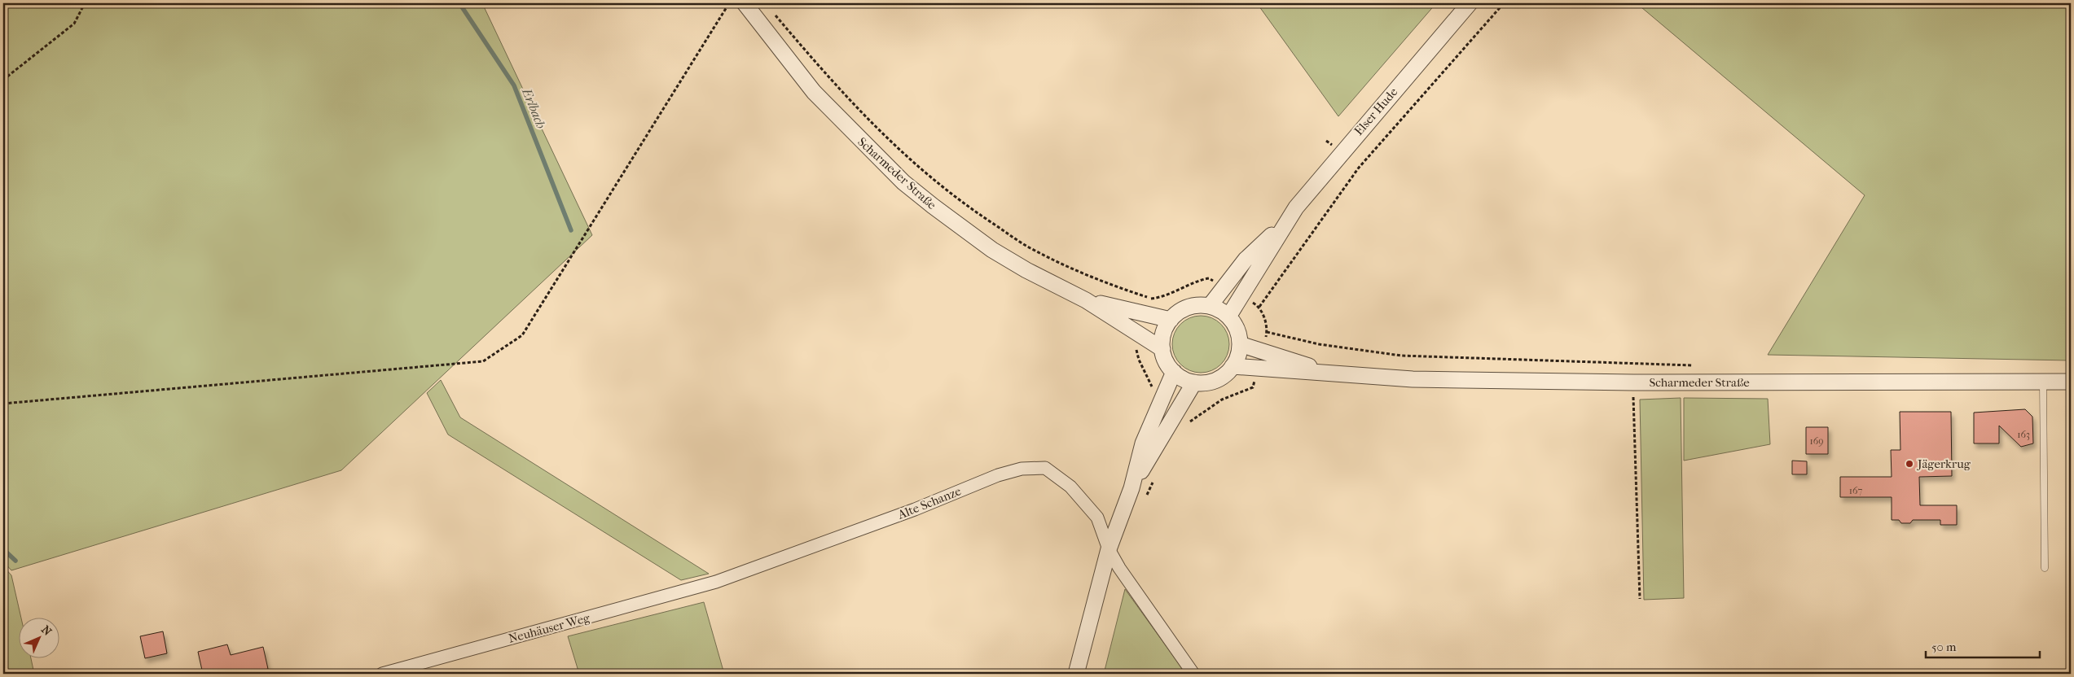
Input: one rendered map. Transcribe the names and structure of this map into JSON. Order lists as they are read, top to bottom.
{
  "streets": {
    "street": [
      "Elser Hude",
      "Scharmeder Straße",
      "Alte Schanze",
      "Neuhäuser Weg"
    ]
  },
  "crossings": [
    ["Elser Hude", "Scharmeder Straße"],
    ["Alte Schanze", "Neuhäuser Weg"]
  ],
  "water": ["Erlbach"],
  "places": ["Jägerkrug"],
  "house_numbers": ["163", "169", "167"],
  "scale_bar": "50 m",
  "north": "top right"
}
